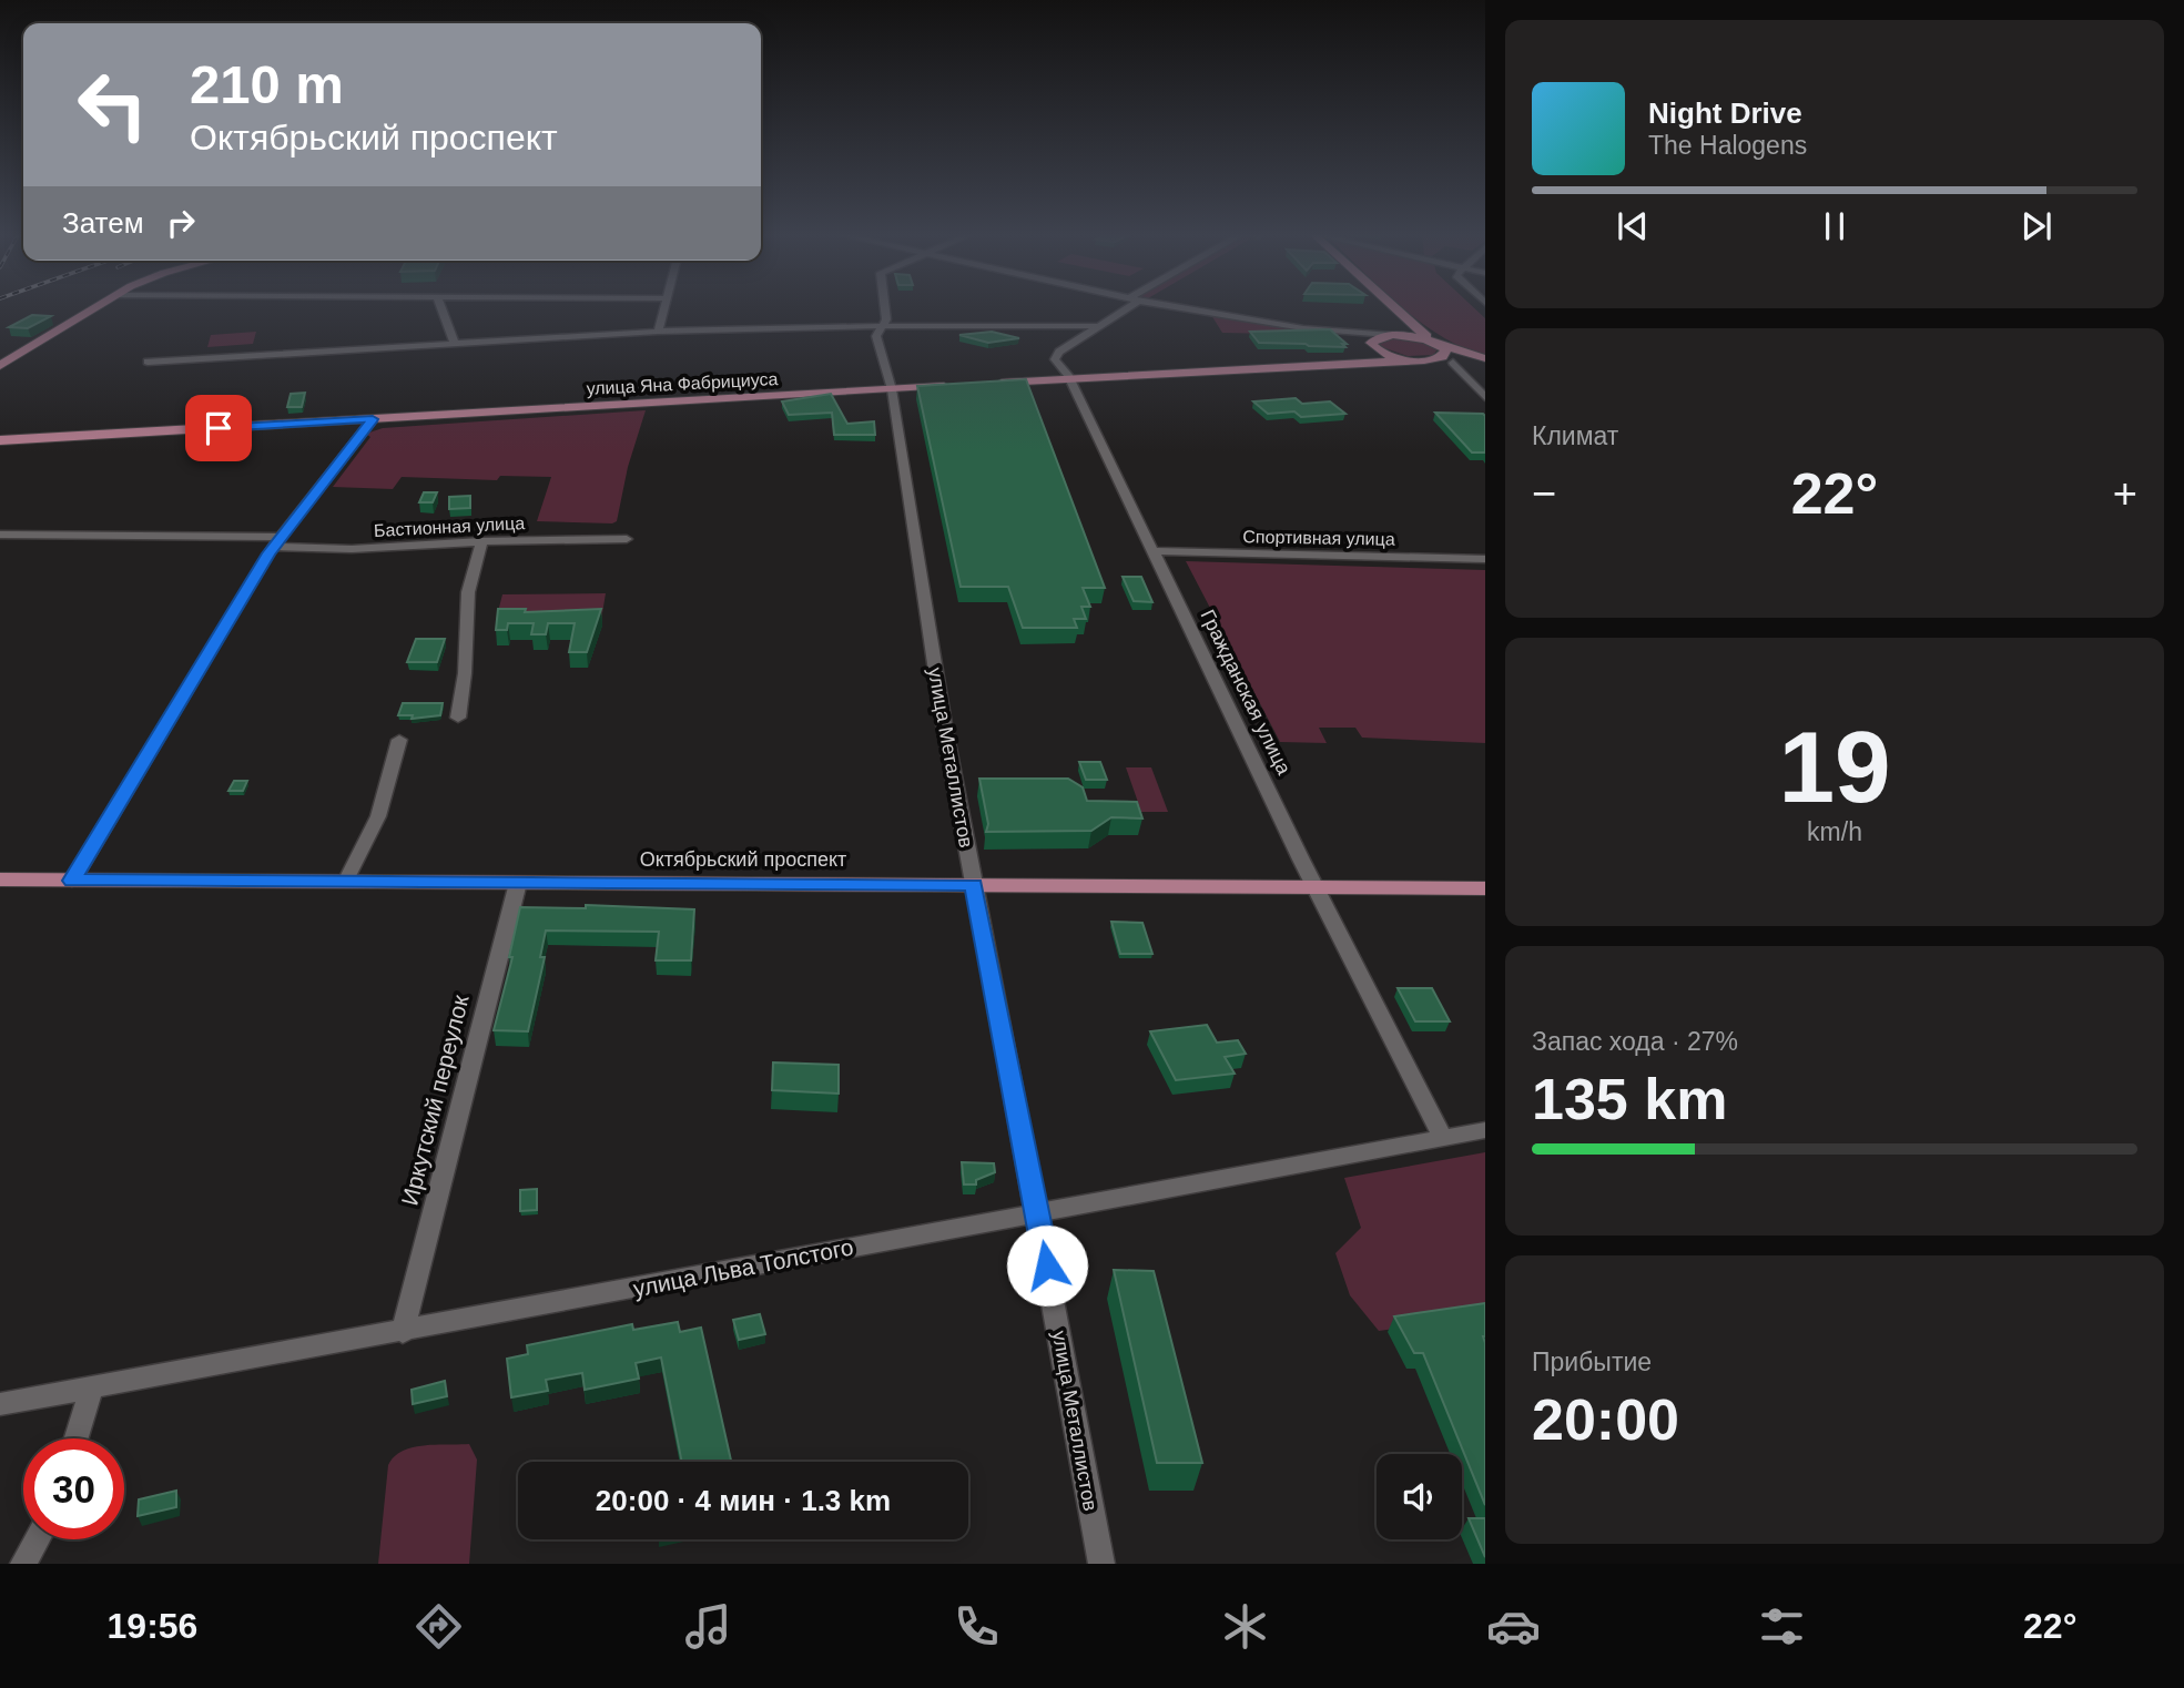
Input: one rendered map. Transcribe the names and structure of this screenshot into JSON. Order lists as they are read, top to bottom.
{
  "streets": {
    "main road": ["улица Яна Фабрициуса", "Октябрьский проспект"],
    "street": [
      "Бастионная улица",
      "Спортивная улица",
      "Гражданская улица",
      "улица Металлистов",
      "Иркутский переулок",
      "улица Льва Толстого"
    ]
  },
  "crossings": [
    ["улица Яна Фабрициуса", "улица Металлистов"],
    ["Спортивная улица", "Гражданская улица"],
    ["Гражданская улица", "Октябрьский проспект"],
    ["Гражданская улица", "улица Льва Толстого"],
    ["улица Металлистов", "Октябрьский проспект"],
    ["улица Металлистов", "улица Льва Толстого"],
    ["Октябрьский проспект", "Иркутский переулок"],
    ["Иркутский переулок", "улица Льва Толстого"]
  ],
  "page": {
    "turn": ["210 m", "Октябрьский проспект"],
    "song": ["Night Drive", "The Halogens"],
    "then": "Затем",
    "tile": [
      "Климат",
      ["19", "km/h"],
      ["Запас хода · 27%", "135 km"],
      ["Прибытие", "20:00"]
    ],
    "heat": ["−", "22°", "+"],
    "limit": "30",
    "trip": "20:00 · 4 мин · 1.3 km",
    "tabs": ["19:56", "22°"]
  }
}
